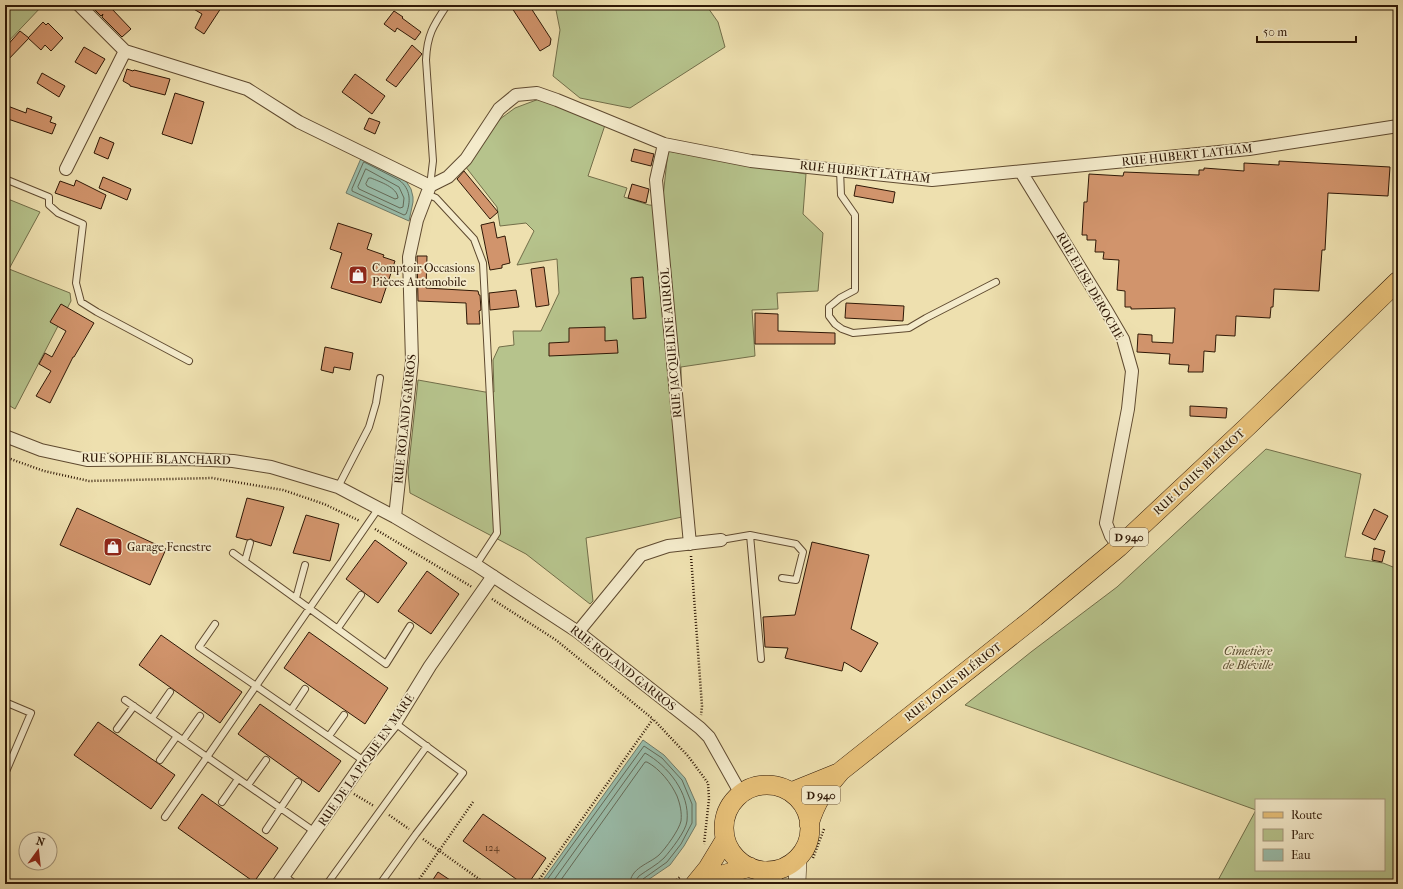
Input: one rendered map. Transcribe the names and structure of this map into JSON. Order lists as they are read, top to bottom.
{
  "streets": {
    "main road": ["RUE LOUIS BLÉRIOT", "D 940"],
    "street": [
      "RUE HUBERT LATHAM",
      "RUE ELISE DEROCHE",
      "RUE JACQUELINE AURIOL",
      "RUE ROLAND GARROS",
      "RUE SOPHIE BLANCHARD",
      "RUE DE LA PIQUE EN MARE"
    ]
  },
  "crossings": [
    ["RUE HUBERT LATHAM", "RUE ELISE DEROCHE"],
    ["RUE HUBERT LATHAM", "RUE JACQUELINE AURIOL"],
    ["RUE HUBERT LATHAM", "RUE ROLAND GARROS"],
    ["RUE ELISE DEROCHE", "RUE LOUIS BLÉRIOT"],
    ["RUE ROLAND GARROS", "RUE SOPHIE BLANCHARD"],
    ["RUE ROLAND GARROS", "RUE LOUIS BLÉRIOT"],
    ["RUE ROLAND GARROS", "RUE DE LA PIQUE EN MARE"]
  ],
  "parks": ["Cimetière de Bléville"],
  "places": {
    "shop": ["Comptoir Occasions Pièces Automobile", "Garage Fenestre"]
  },
  "house_numbers": ["124"],
  "legend": ["Route", "Parc", "Eau"],
  "scale_bar": "50 m",
  "north": "top"
}
